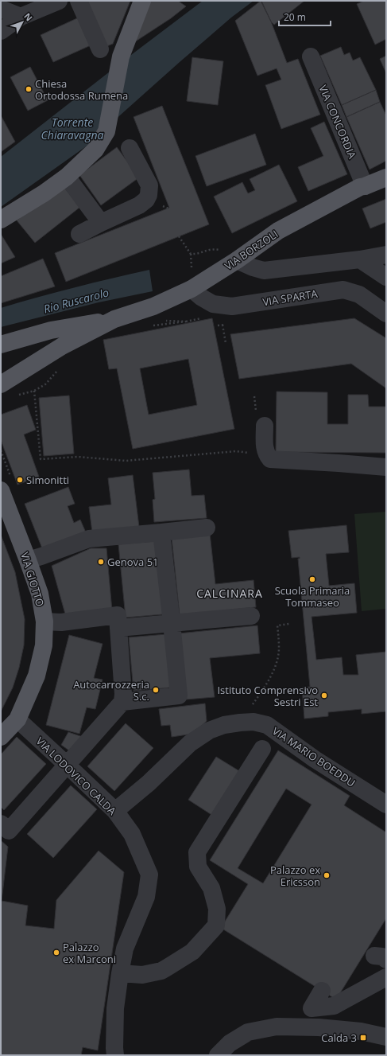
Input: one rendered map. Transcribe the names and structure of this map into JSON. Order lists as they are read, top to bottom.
{
  "streets": {
    "main road": ["VIA BORZOLI", "VIA GIOTTO"],
    "street": [
      "VIA CONCORDIA",
      "VIA SPARTA",
      "VIA MARIO BOEDDU",
      "VIA LODOVICO CALDA"
    ]
  },
  "crossings": [
    ["VIA CONCORDIA", "VIA BORZOLI"],
    ["VIA BORZOLI", "VIA SPARTA"],
    ["VIA GIOTTO", "VIA LODOVICO CALDA"],
    ["VIA MARIO BOEDDU", "VIA LODOVICO CALDA"]
  ],
  "districts": ["CALCINARA"],
  "water": ["Torrente Chiaravagna", "Rio Ruscarolo"],
  "places": {
    "other": [
      "Chiesa Ortodossa Rumena",
      "Simonitti",
      "Genova 51",
      "Scuola Primaria Tommaseo",
      "Autocarrozzeria S.c.",
      "Istituto Comprensivo Sestri Est",
      "Palazzo ex Ericsson",
      "Palazzo ex Marconi"
    ],
    "transit": ["Calda 3"]
  },
  "scale_bar": "20 m",
  "north": "top right"
}
